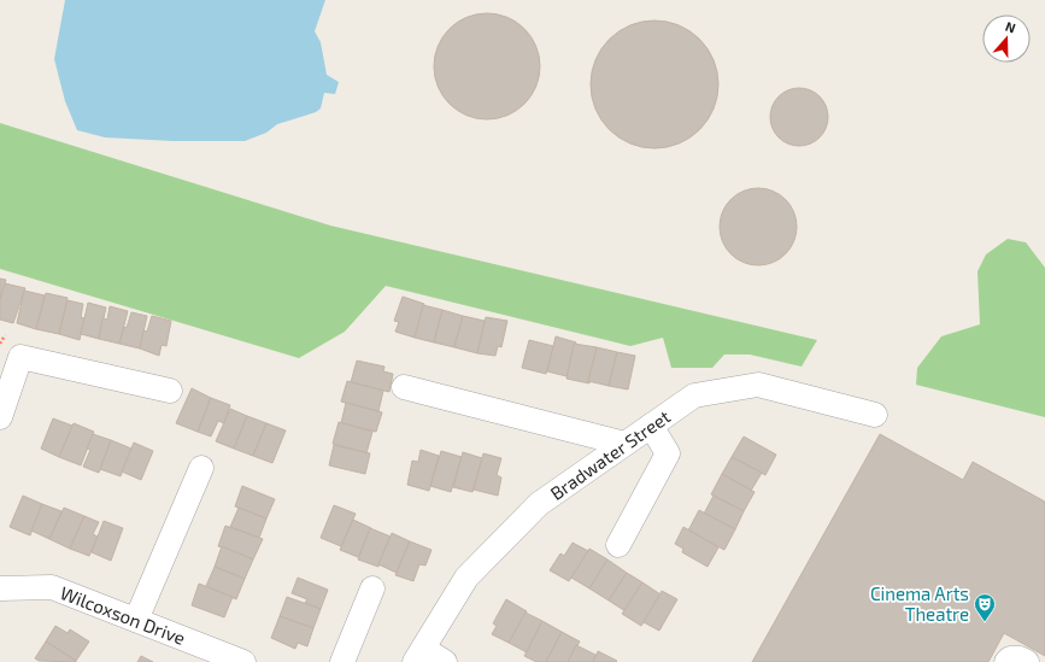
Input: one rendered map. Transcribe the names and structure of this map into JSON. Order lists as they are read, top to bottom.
{
  "streets": {
    "street": ["Bradwater Street", "Wilcoxson Drive"]
  },
  "places": {
    "theatre": ["Cinema Arts Theatre"]
  },
  "north": "top"
}
